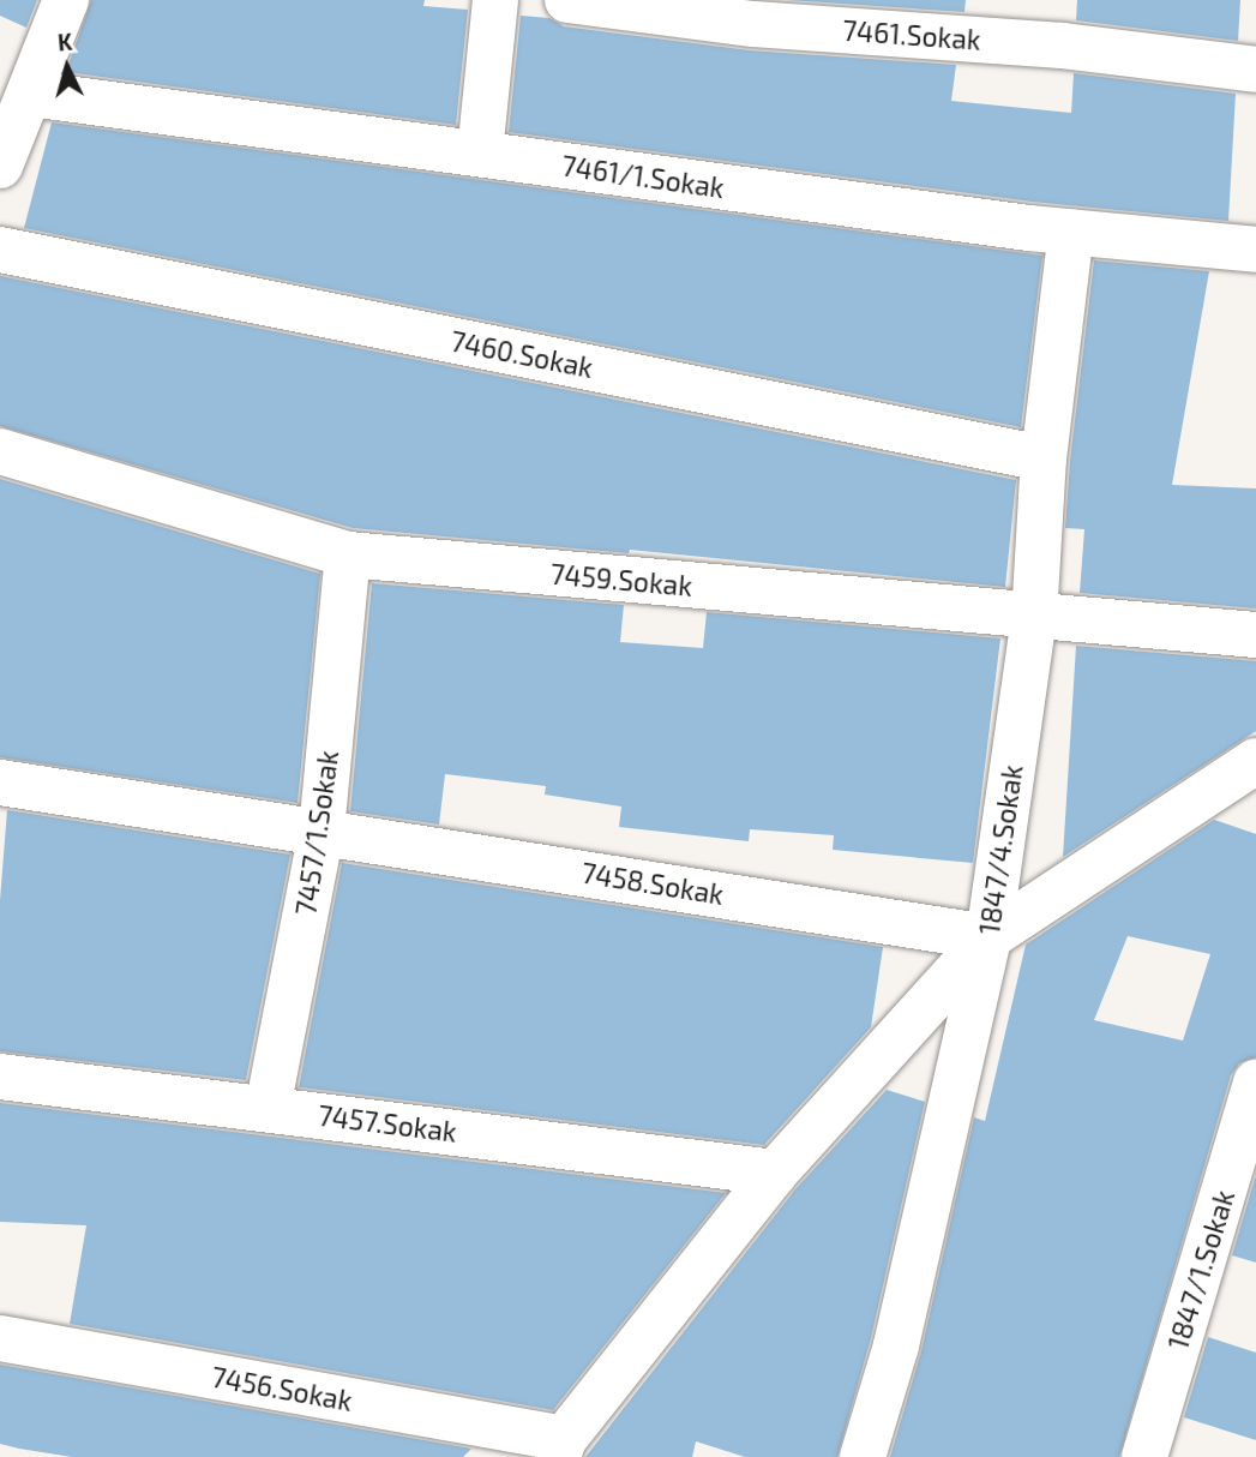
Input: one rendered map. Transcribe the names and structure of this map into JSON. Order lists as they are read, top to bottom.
{
  "streets": {
    "street": [
      "7461.Sokak",
      "7461/1.Sokak",
      "7460.Sokak",
      "7459.Sokak",
      "7457/1.Sokak",
      "1847/4.Sokak",
      "7458.Sokak",
      "7457.Sokak",
      "1847/1.Sokak",
      "7456.Sokak"
    ]
  },
  "crossings": [
    ["7461/1.Sokak", "1847/4.Sokak"],
    ["7460.Sokak", "1847/4.Sokak"],
    ["7459.Sokak", "7457/1.Sokak"],
    ["7459.Sokak", "1847/4.Sokak"],
    ["7457/1.Sokak", "7458.Sokak"],
    ["7457/1.Sokak", "7457.Sokak"],
    ["1847/4.Sokak", "7458.Sokak"]
  ],
  "north": "top"
}
